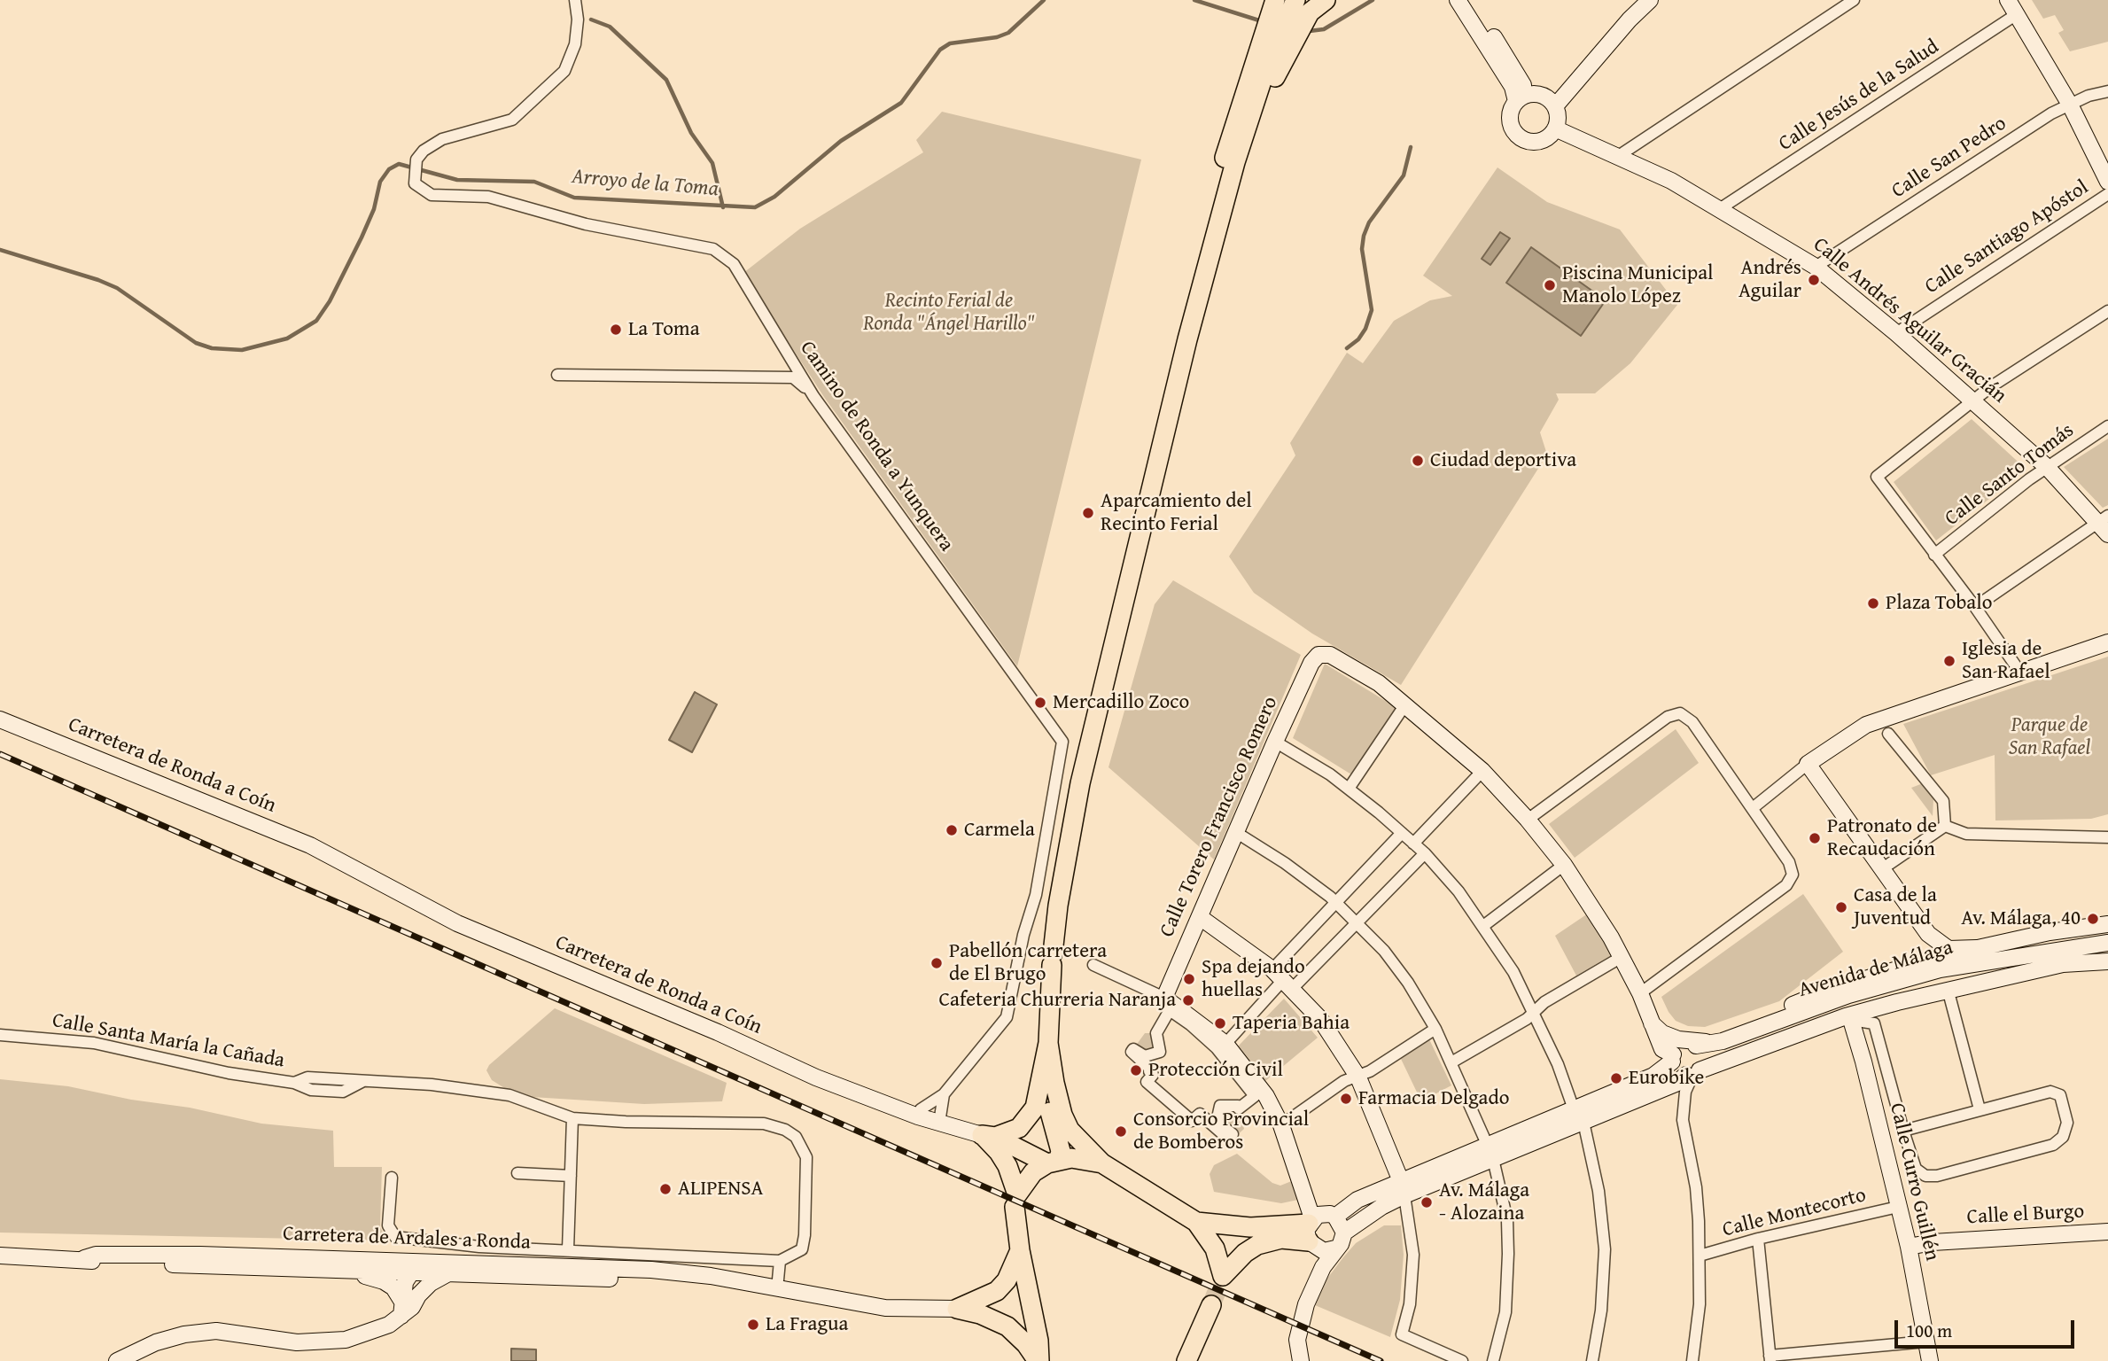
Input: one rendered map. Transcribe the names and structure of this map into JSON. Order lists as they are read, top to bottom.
{
  "streets": {
    "main road": [
      "Calle Andrés Aguilar Gracián",
      "Carretera de Ronda a Coín",
      "Calle Torero Francisco Romero",
      "Avenida de Málaga",
      "Calle Curro Guillén",
      "Calle el Burgo",
      "Carretera de Ardales a Ronda"
    ],
    "street": [
      "Calle Jesús de la Salud",
      "Calle San Pedro",
      "Calle Santiago Apóstol",
      "Camino de Ronda a Yunquera",
      "Calle Santo Tomás",
      "Calle Santa María la Cañada",
      "Calle Montecorto"
    ]
  },
  "crossings": [
    ["Calle Jesús de la Salud", "Calle Andrés Aguilar Gracián"],
    ["Calle San Pedro", "Calle Andrés Aguilar Gracián"],
    ["Calle Santiago Apóstol", "Calle Andrés Aguilar Gracián"],
    ["Calle Andrés Aguilar Gracián", "Calle Santo Tomás"],
    ["Camino de Ronda a Yunquera", "Carretera de Ronda a Coín"],
    ["Avenida de Málaga", "Calle Curro Guillén"],
    ["Calle Curro Guillén", "Calle Montecorto"],
    ["Calle Curro Guillén", "Calle el Burgo"]
  ],
  "water": ["Arroyo de la Toma"],
  "parks": ["Recinto Ferial de Ronda \"Ángel Harillo\"", "Parque de San Rafael"],
  "places": [
    "Andrés Aguilar",
    "Piscina Municipal Manolo López",
    "La Toma",
    "Ciudad deportiva",
    "Aparcamiento del Recinto Ferial",
    "Plaza Tobalo",
    "Iglesia de San Rafael",
    "Mercadillo Zoco",
    "Carmela",
    "Patronato de Recaudación",
    "Casa de la Juventud",
    "Av. Málaga, 40",
    "Pabellón carretera de El Brugo",
    "Spa dejando huellas",
    "Cafeteria Churreria Naranja",
    "Taperia Bahia",
    "Protección Civil",
    "Eurobike",
    "Farmacia Delgado",
    "Consorcio Provincial de Bomberos",
    "ALIPENSA",
    "Av. Málaga - Alozaina",
    "La Fragua"
  ],
  "scale_bar": "100 m"
}
